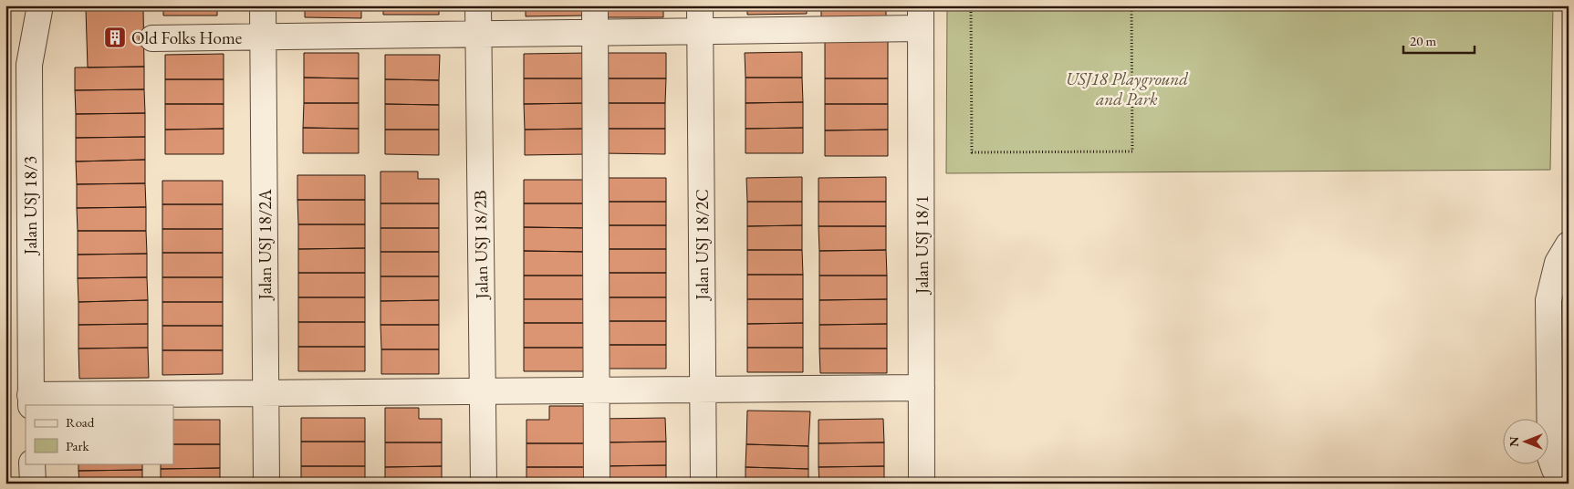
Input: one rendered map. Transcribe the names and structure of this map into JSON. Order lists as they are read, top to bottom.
{
  "streets": {
    "street": [
      "Jalan USJ 18/3",
      "Jalan USJ 18/2A",
      "Jalan USJ 18/2B",
      "Jalan USJ 18/2C",
      "Jalan USJ 18/1"
    ]
  },
  "parks": ["USJ18 Playground and Park"],
  "places": {
    "building": ["Old Folks Home"]
  },
  "legend": ["Road", "Park"],
  "scale_bar": "20 m",
  "north": "left"
}
